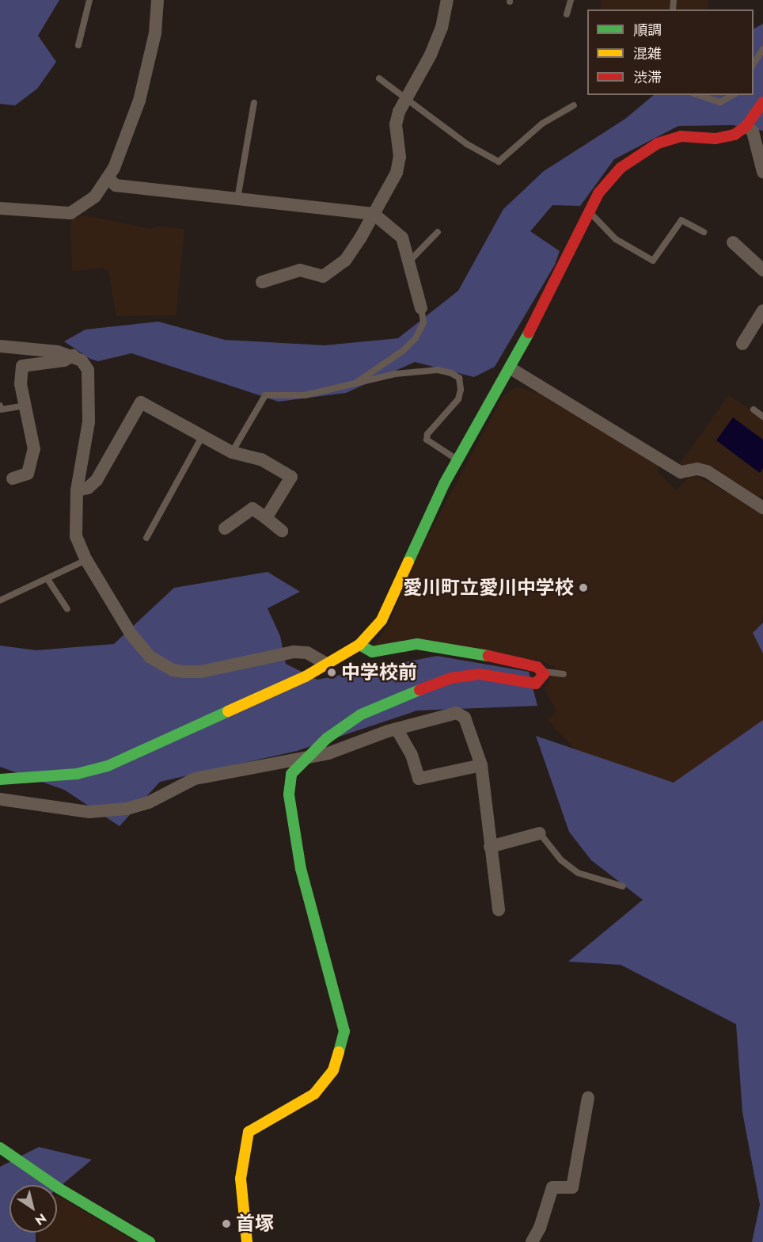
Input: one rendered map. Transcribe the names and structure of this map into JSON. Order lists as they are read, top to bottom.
{
  "places": ["愛川町立愛川中学校", "中学校前", "首塚"],
  "legend": ["順調", "混雑", "渋滞"],
  "north": "bottom right"
}
